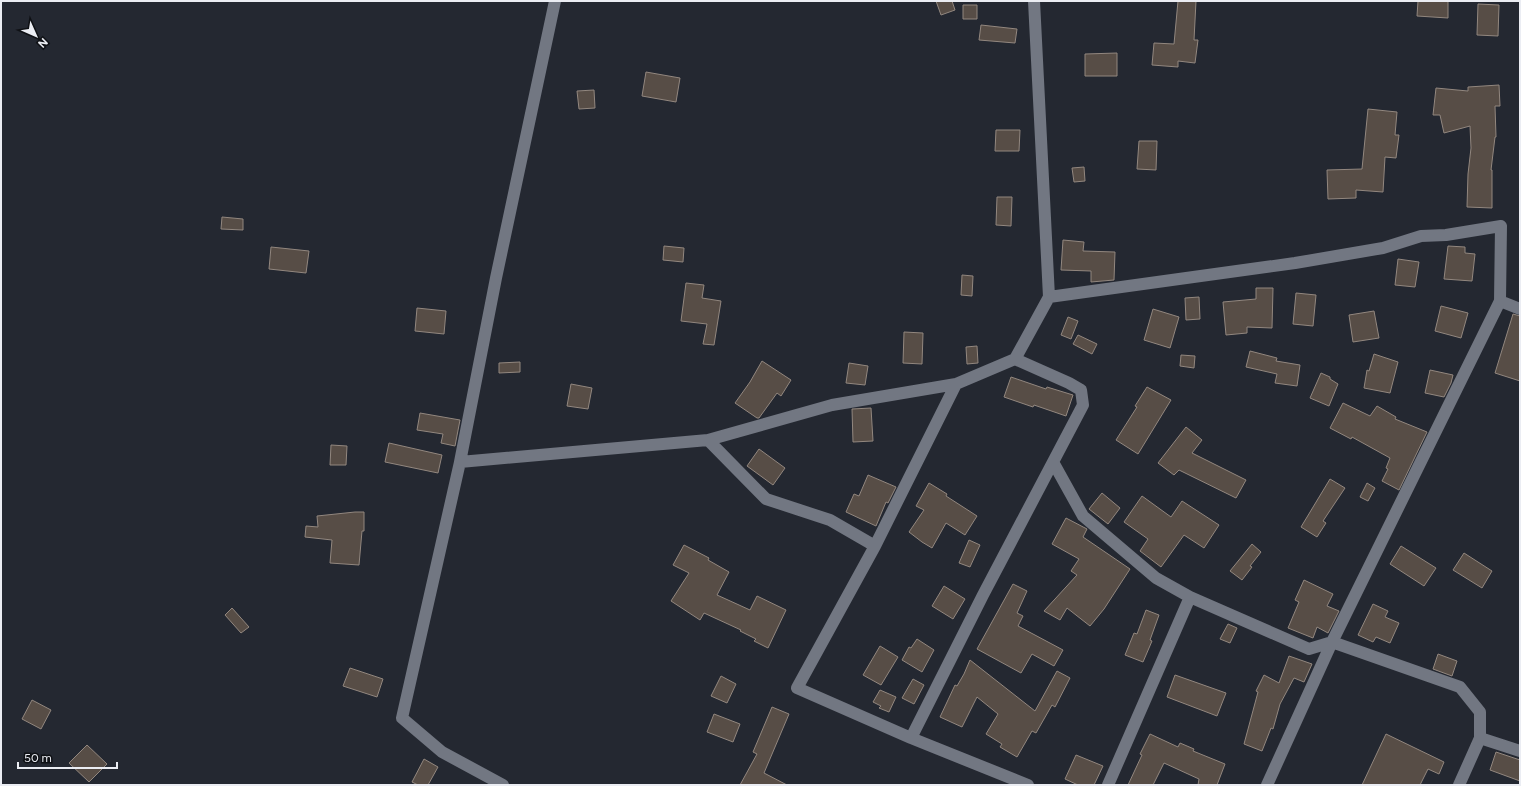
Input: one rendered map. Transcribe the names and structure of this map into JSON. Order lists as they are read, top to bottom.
{
  "scale_bar": "50 m",
  "north": "bottom right"
}
